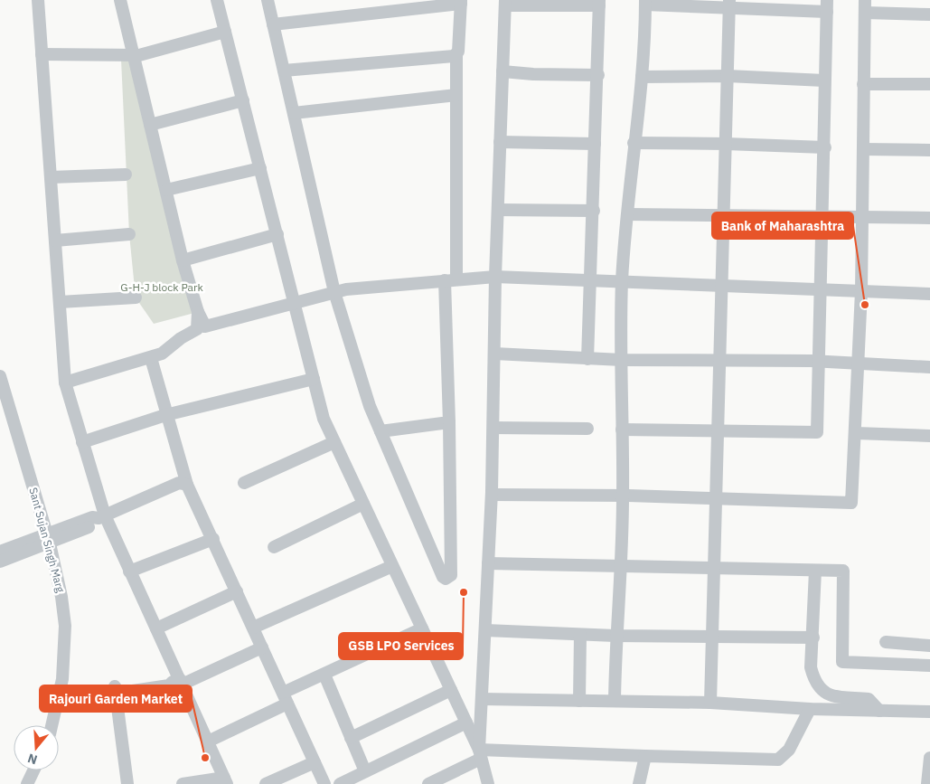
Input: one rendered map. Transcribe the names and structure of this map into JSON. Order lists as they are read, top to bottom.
{
  "streets": {
    "street": ["Sant Sujan Singh Marg"]
  },
  "parks": ["G-H-J block Park"],
  "places": ["Bank of Maharashtra", "GSB LPO Services", "Rajouri Garden Market"],
  "north": "bottom"
}
